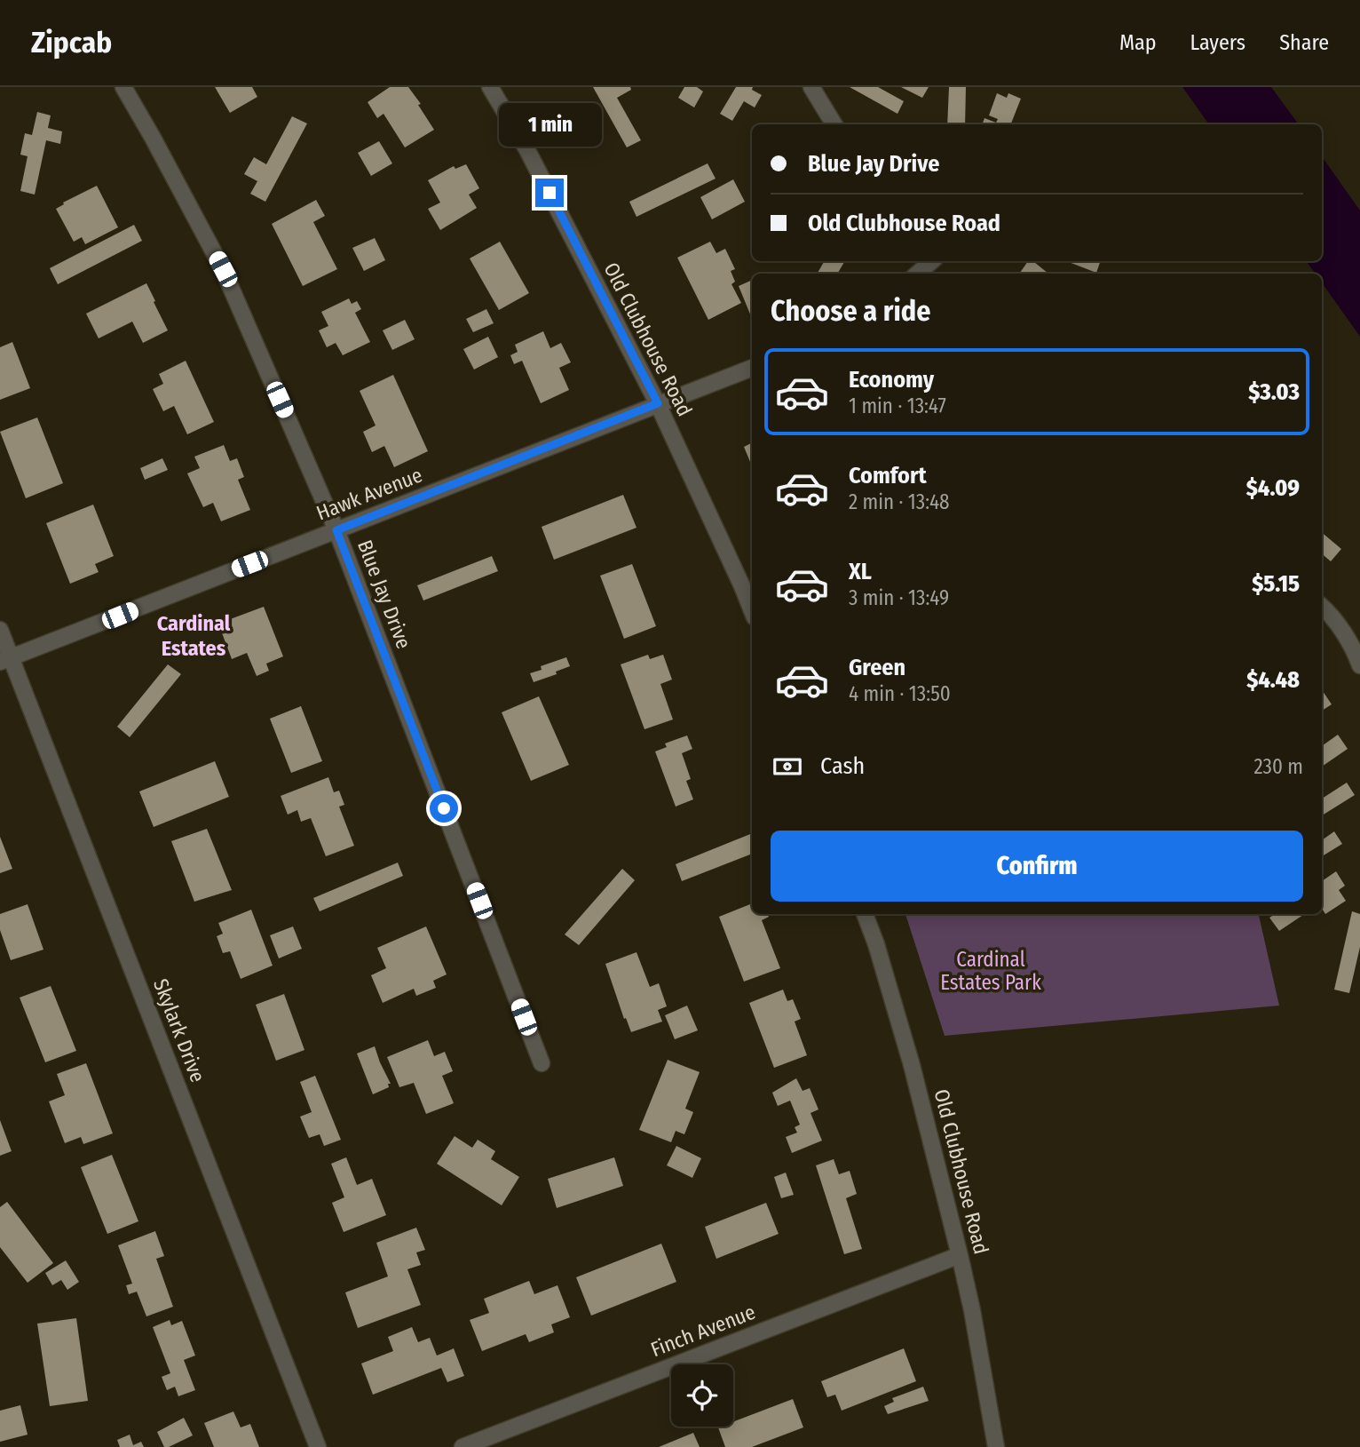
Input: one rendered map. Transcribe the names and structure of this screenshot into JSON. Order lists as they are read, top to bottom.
{
  "streets": {
    "street": [
      "Old Clubhouse Road",
      "Hawk Avenue",
      "Blue Jay Drive",
      "Skylark Drive",
      "Finch Avenue"
    ]
  },
  "crossings": [
    ["Old Clubhouse Road", "Hawk Avenue"],
    ["Old Clubhouse Road", "Finch Avenue"],
    ["Hawk Avenue", "Blue Jay Drive"],
    ["Hawk Avenue", "Skylark Drive"]
  ],
  "districts": ["Cardinal Estates"],
  "parks": ["Cardinal Estates Park"],
  "page": {
    "header": "Zipcab",
    "nav": ["Map", "Layers", "Share"],
    "bubble": "1 min",
    "banner": ["Blue Jay Drive", "Old Clubhouse Road"],
    "heading": "Choose a ride",
    "list": [
      {
        "name": "Economy",
        "note": "1 min · 13:47",
        "value": "$3.03"
      },
      {
        "name": "Comfort",
        "note": "2 min · 13:48",
        "value": "$4.09"
      },
      {
        "name": "XL",
        "note": "3 min · 13:49",
        "value": "$5.15"
      },
      {
        "name": "Green",
        "note": "4 min · 13:50",
        "value": "$4.48"
      }
    ],
    "pay": ["Cash", "230 m"],
    "buttons": "Confirm"
  }
}
